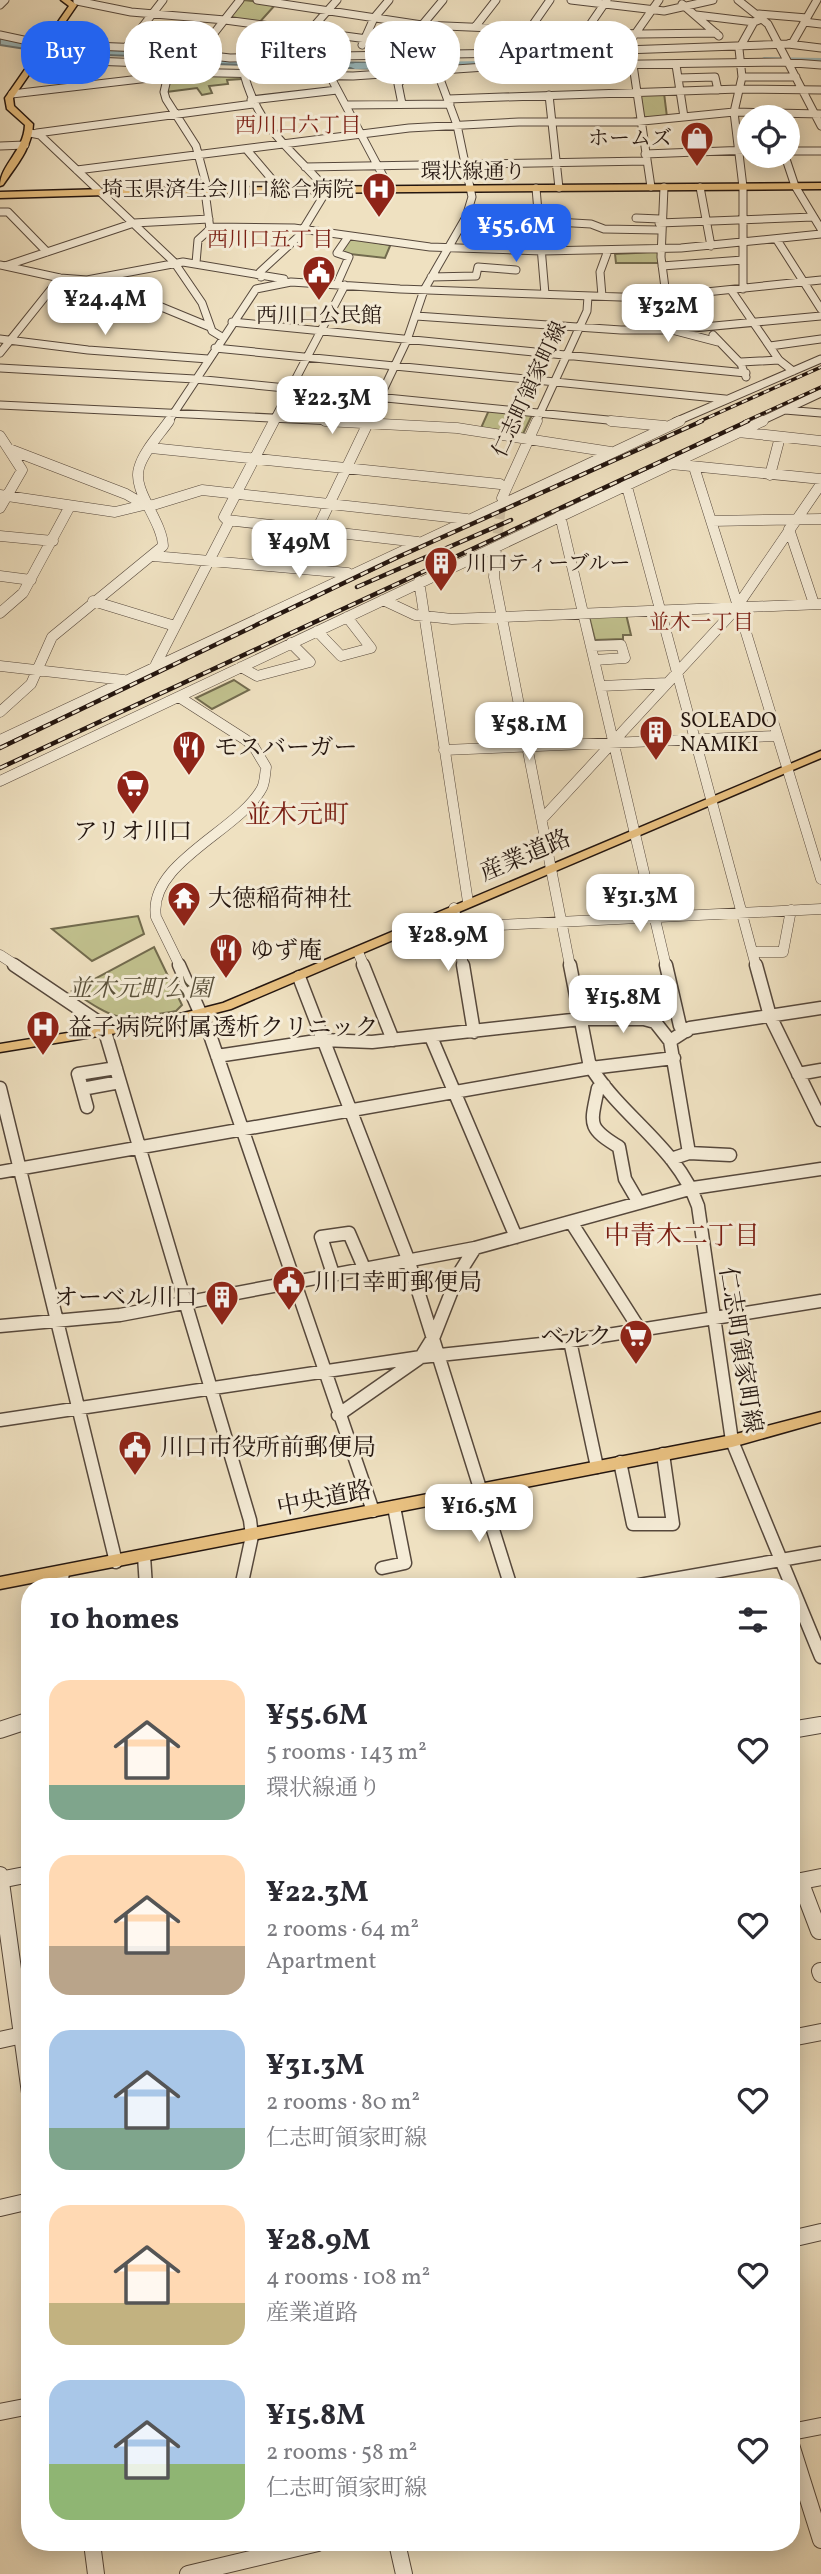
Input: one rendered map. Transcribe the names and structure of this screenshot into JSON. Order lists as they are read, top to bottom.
{
  "streets": {
    "main road": ["環状線通り", "産業道路", "中央道路"],
    "street": ["仁志町領家町線"]
  },
  "crossings": [
    ["仁志町領家町線", "産業道路"],
    ["仁志町領家町線", "中央道路"]
  ],
  "districts": [
    "西川口六丁目",
    "西川口五丁目",
    "並木一丁目",
    "並木元町",
    "中青木二丁目"
  ],
  "parks": ["並木元町公園"],
  "places": {
    "shop": ["ホームズ"],
    "hospital": ["埼玉県済生会川口総合病院", "益子病院附属透析クリニック"],
    "public building": ["西川口公民館", "川口幸町郵便局", "川口市役所前郵便局"],
    "building": ["川口ティーブルー", "SOLEADO NAMIKI", "オーベル川口"],
    "restaurant": ["モスバーガー", "ゆず庵"],
    "supermarket": ["アリオ川口", "ベルク"],
    "temple": ["大徳稲荷神社"]
  },
  "page": {
    "chip": [
      "Buy",
      "Rent",
      "Filters",
      "New",
      "Apartment"
    ],
    "price": [
      "¥55.6M",
      "¥24.4M",
      "¥32M",
      "¥22.3M",
      "¥49M",
      "¥58.1M",
      "¥31.3M",
      "¥28.9M",
      "¥15.8M",
      "¥16.5M"
    ],
    "heading": "10 homes",
    "list": [
      {
        "name": "¥55.6M",
        "note": "5 rooms · 143 m² · 環状線通り"
      },
      {
        "name": "¥22.3M",
        "note": "2 rooms · 64 m² · Apartment"
      },
      {
        "name": "¥31.3M",
        "note": "2 rooms · 80 m² · 仁志町領家町線"
      },
      {
        "name": "¥28.9M",
        "note": "4 rooms · 108 m² · 産業道路"
      },
      {
        "name": "¥15.8M",
        "note": "2 rooms · 58 m² · 仁志町領家町線"
      }
    ]
  }
}
